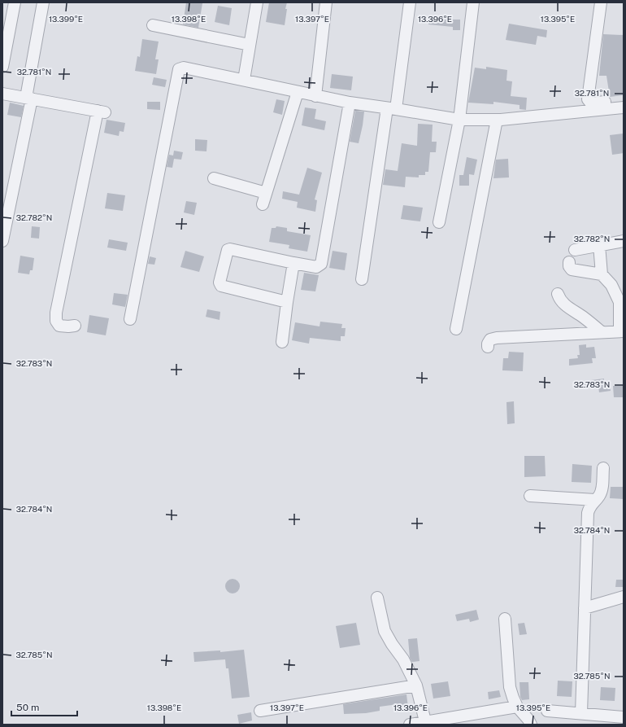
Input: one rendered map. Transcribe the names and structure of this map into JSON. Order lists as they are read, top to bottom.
{
  "scale_bar": "50 m",
  "coordinates": [
    "13.399°E",
    "13.398°E",
    "13.397°E",
    "13.396°E",
    "13.395°E",
    "32.781°N",
    "32.782°N",
    "32.783°N",
    "32.784°N",
    "32.785°N"
  ]
}
